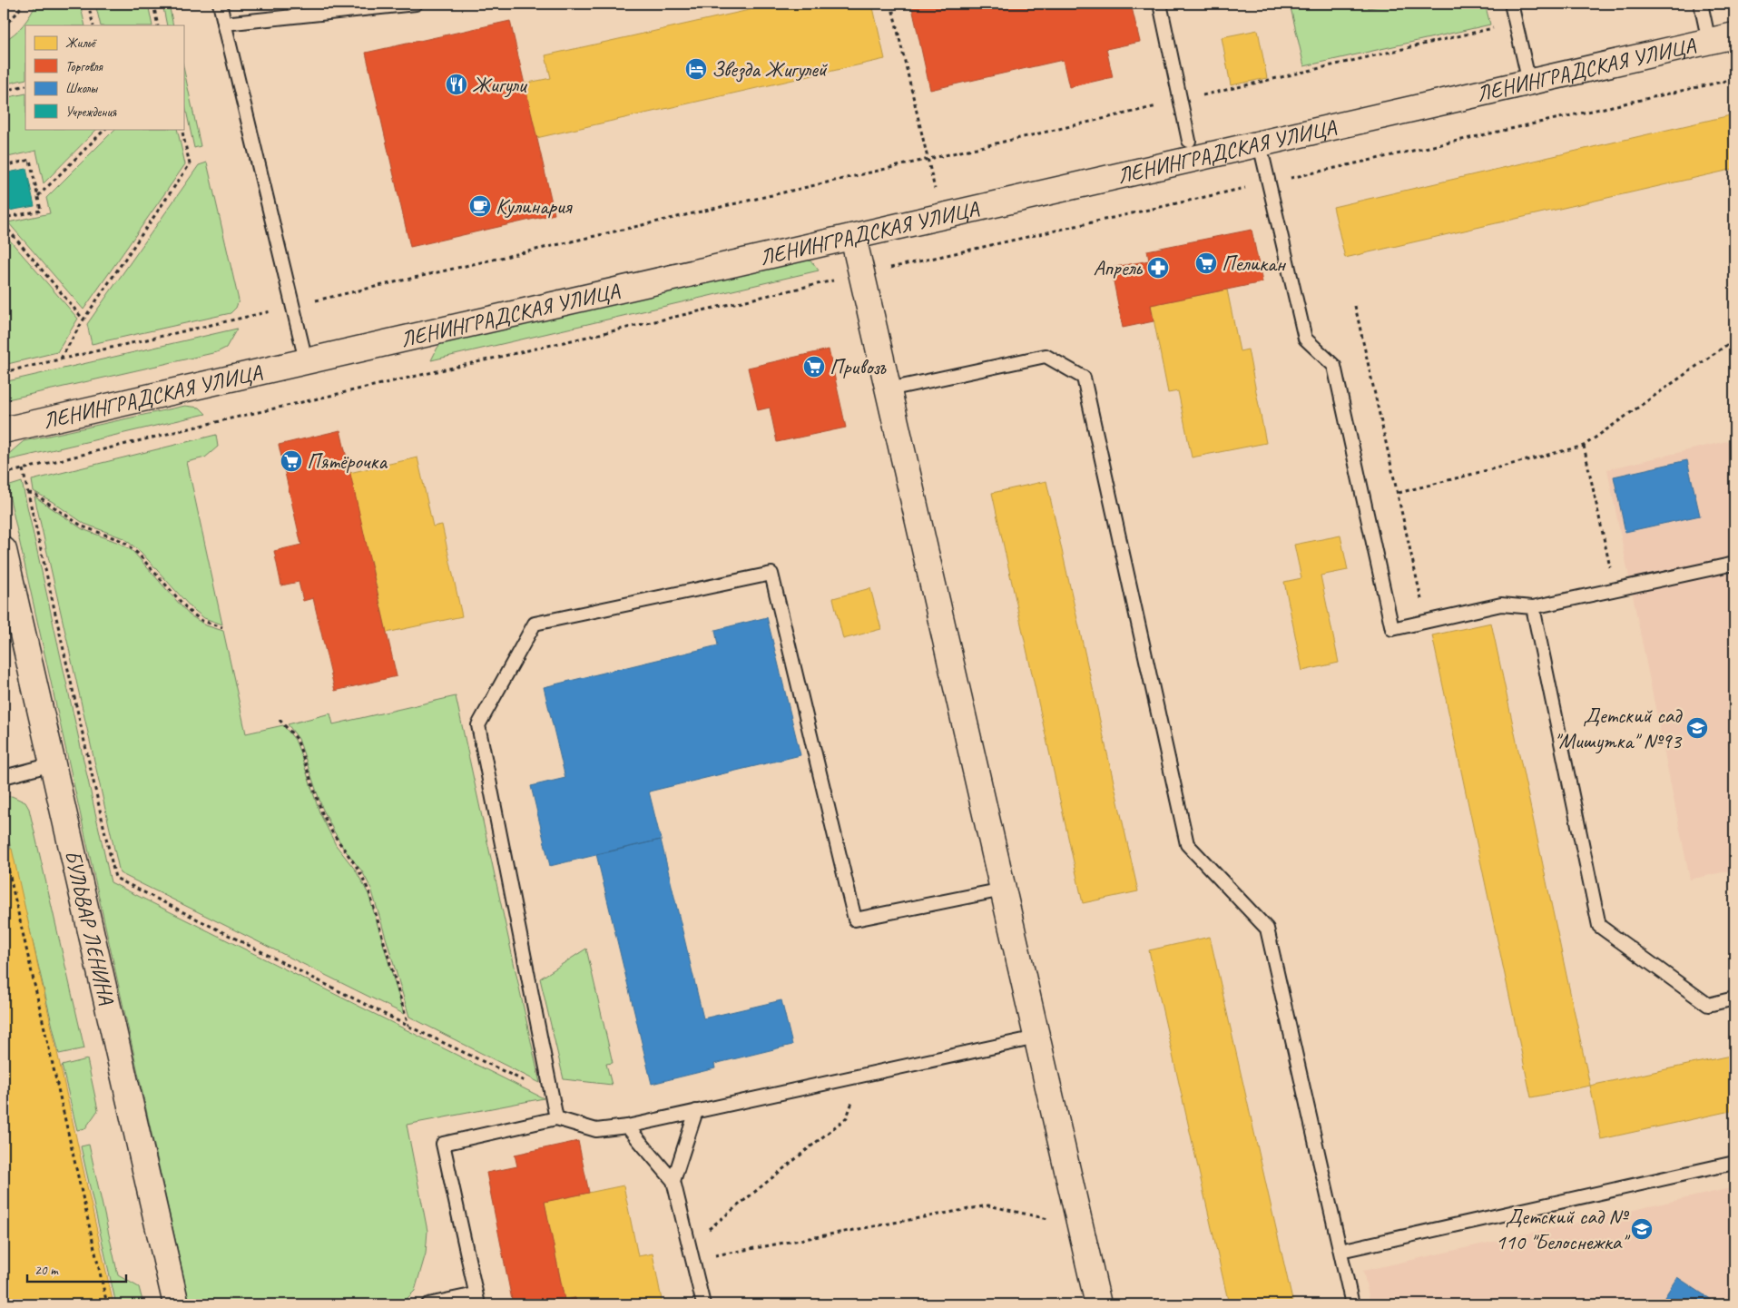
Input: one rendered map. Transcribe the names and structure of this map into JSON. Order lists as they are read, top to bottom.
{
  "streets": {
    "street": ["ЛЕНИНГРАДСКАЯ УЛИЦА", "БУЛЬВАР ЛЕНИНА"]
  },
  "places": {
    "hotel": ["Звезда Жигулей"],
    "restaurant": ["Жигули"],
    "cafe": ["Кулинария"],
    "supermarket": ["Пеликан", "Привозъ", "Пятёрочка"],
    "pharmacy": ["Апрель"],
    "school or university": ["Детский сад \"Мишутка\" №93", "Детский сад № 110 \"Белоснежка\""]
  },
  "legend": [
    "Жильё",
    "Торговля",
    "Школы",
    "Учреждения"
  ],
  "scale_bar": "20 m"
}
